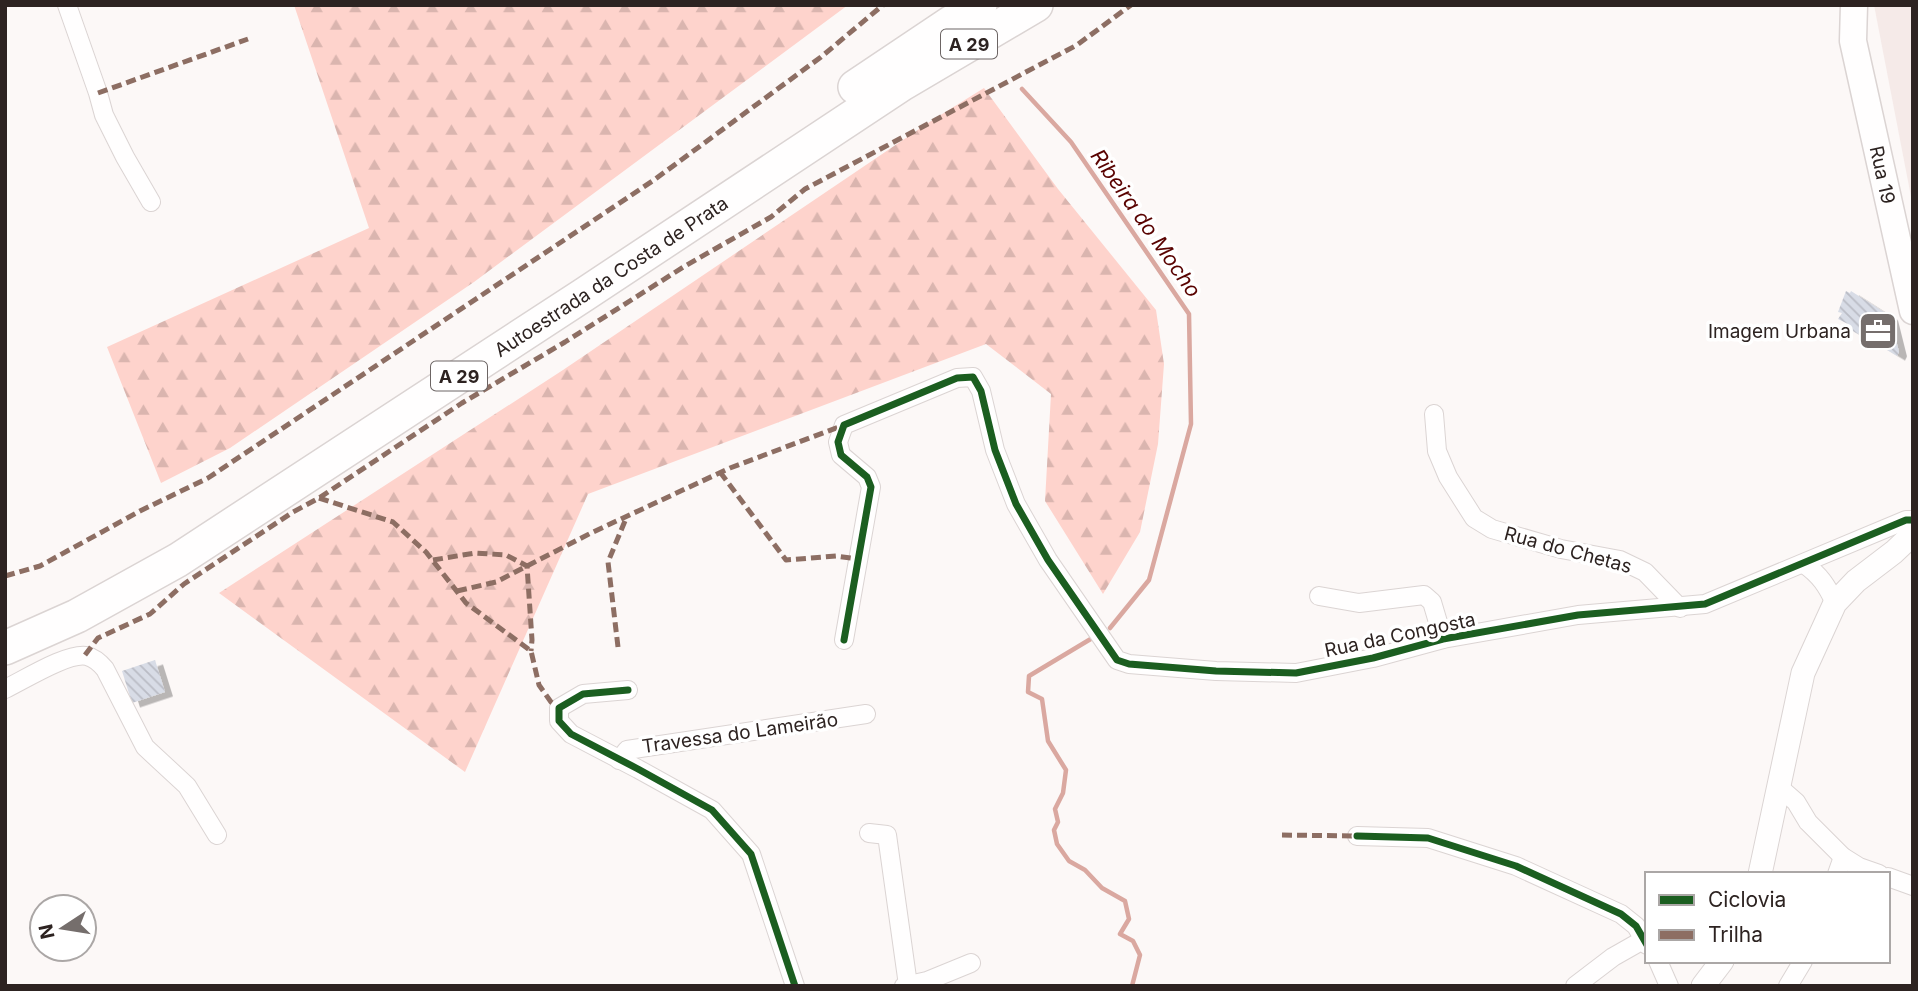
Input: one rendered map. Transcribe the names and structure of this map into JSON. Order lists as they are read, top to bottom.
{
  "streets": {
    "highway": ["A 29", "Autoestrada da Costa de Prata"],
    "main road": ["Rua 19"],
    "street": ["Rua do Chetas", "Rua da Congosta", "Travessa do Lameirão"]
  },
  "crossings": [
    ["Rua do Chetas", "Rua da Congosta"]
  ],
  "water": ["Ribeira do Mocho"],
  "places": {
    "office": ["Imagem Urbana"]
  },
  "legend": ["Ciclovia", "Trilha"],
  "north": "left"
}
